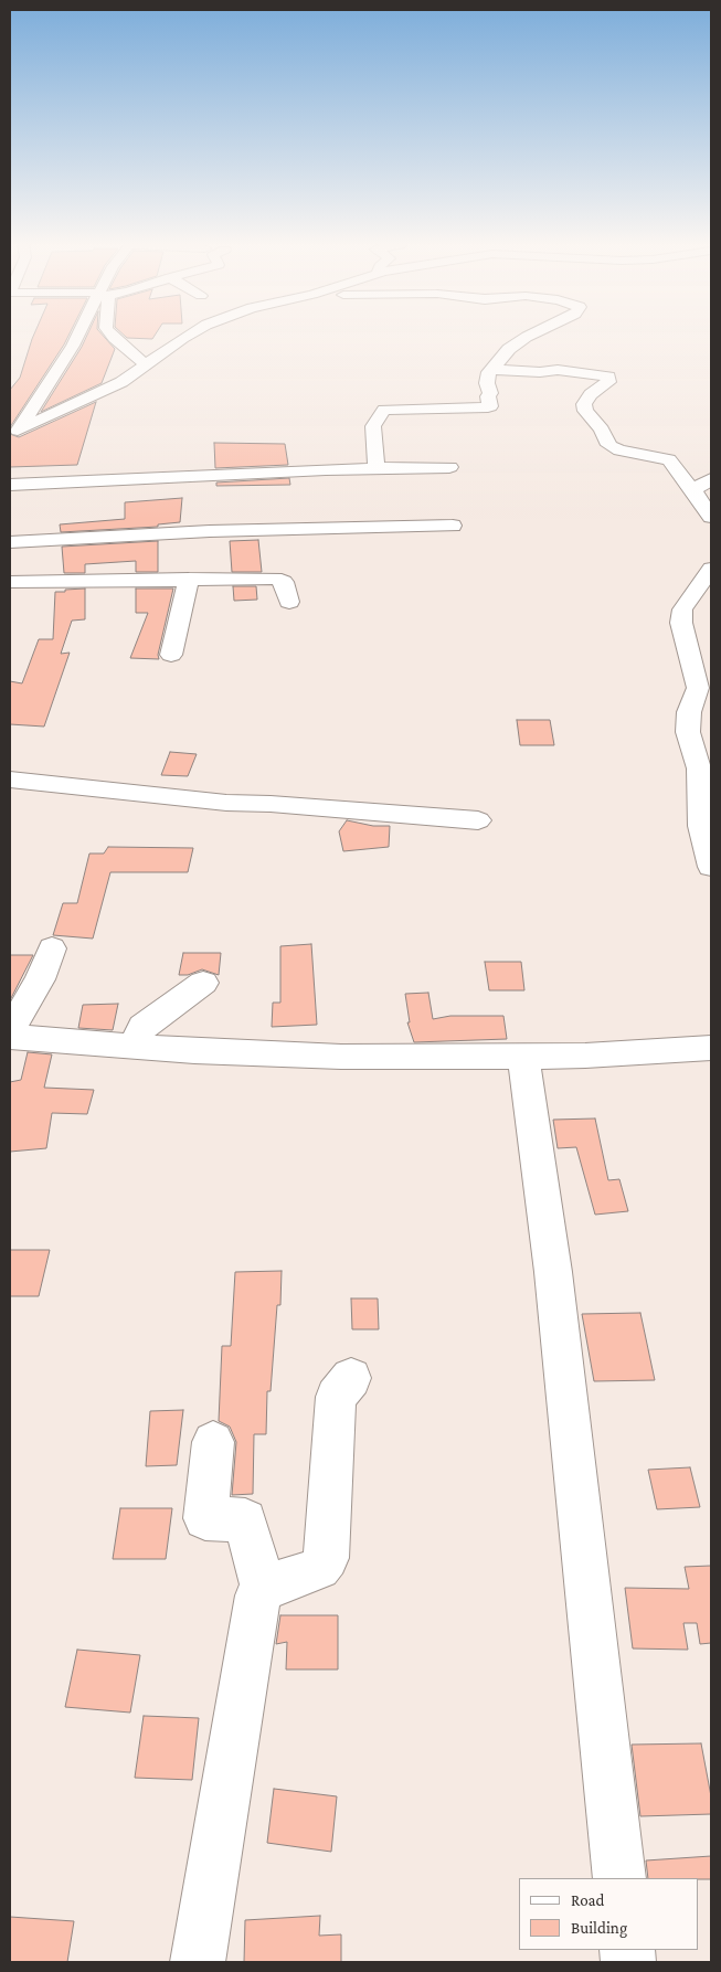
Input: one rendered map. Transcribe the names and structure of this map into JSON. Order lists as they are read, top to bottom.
{
  "legend": ["Road", "Building"]
}
